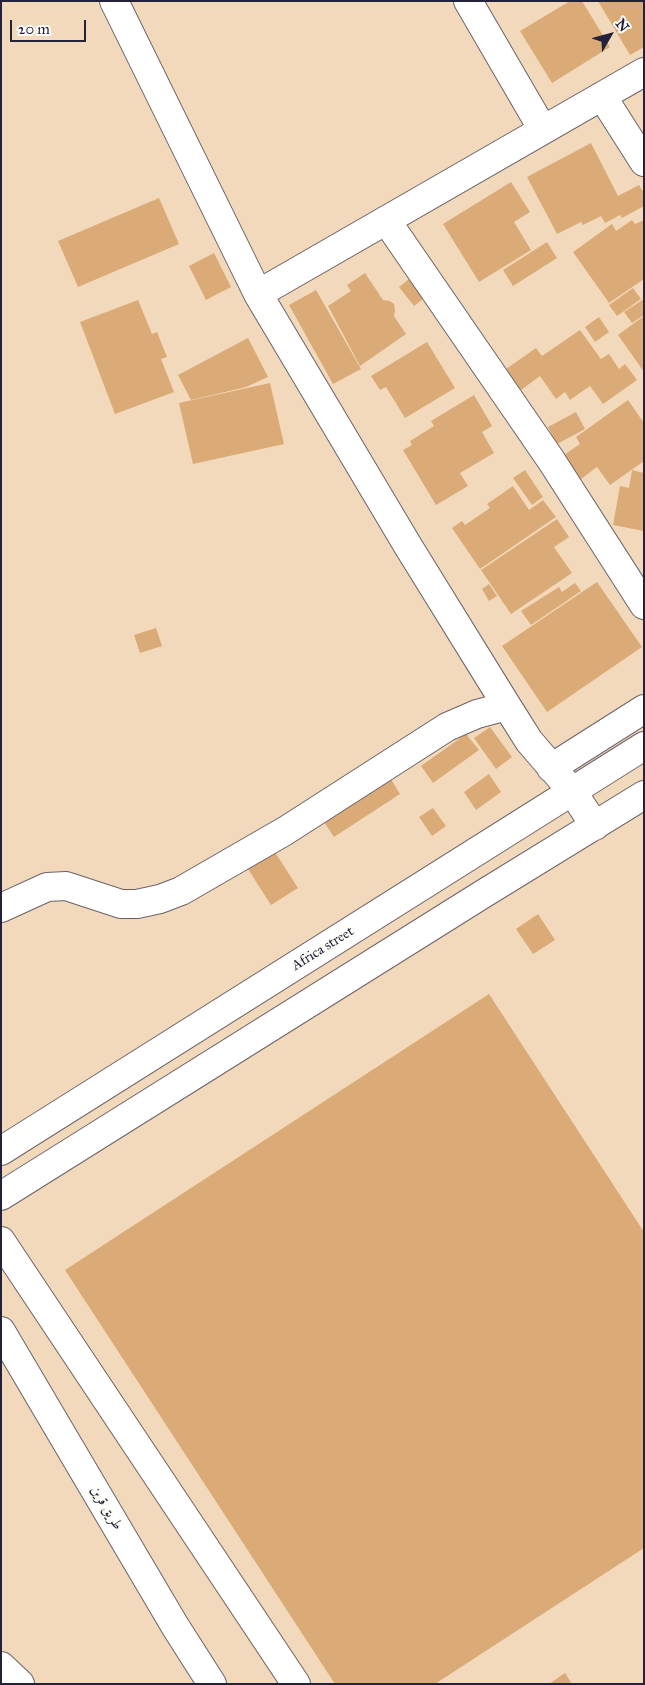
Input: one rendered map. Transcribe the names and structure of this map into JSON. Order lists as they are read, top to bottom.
{
  "streets": {
    "street": ["Africa street", "طريق قرين"]
  },
  "scale_bar": "20 m",
  "north": "top right"
}
